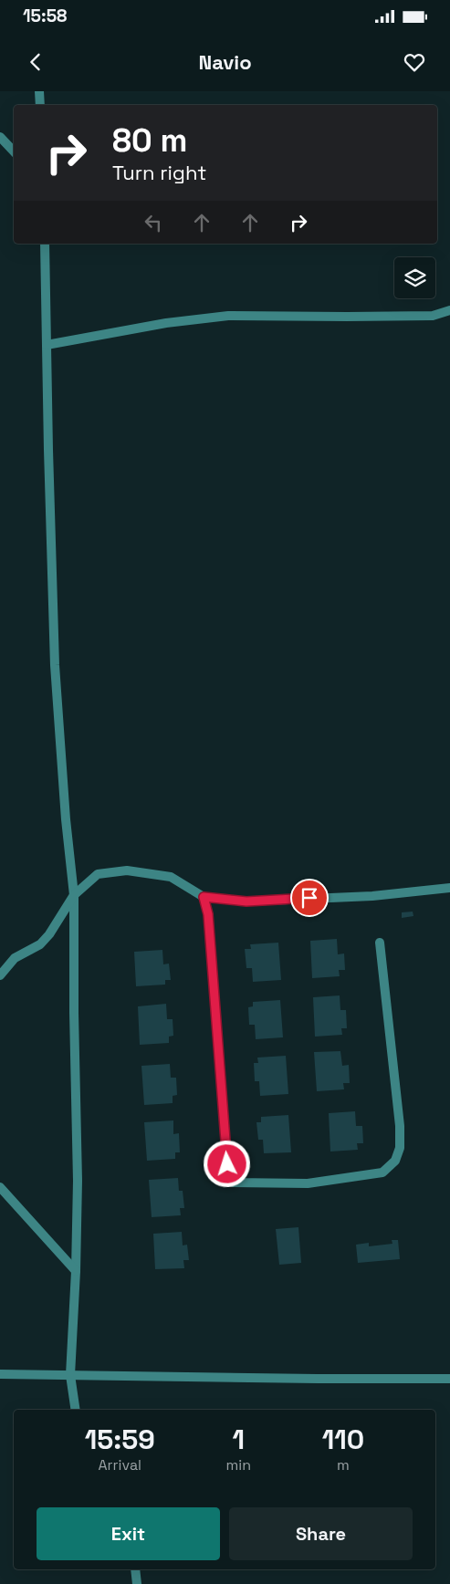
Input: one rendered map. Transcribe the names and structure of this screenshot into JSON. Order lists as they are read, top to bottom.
{
  "page": {
    "status": "15:58",
    "header": "Navio",
    "turn": ["80 m", "Turn right"],
    "eta": [
      "15:59",
      "Arrival",
      "1",
      "min",
      "110",
      "m"
    ],
    "buttons": ["Exit", "Share"]
  }
}
